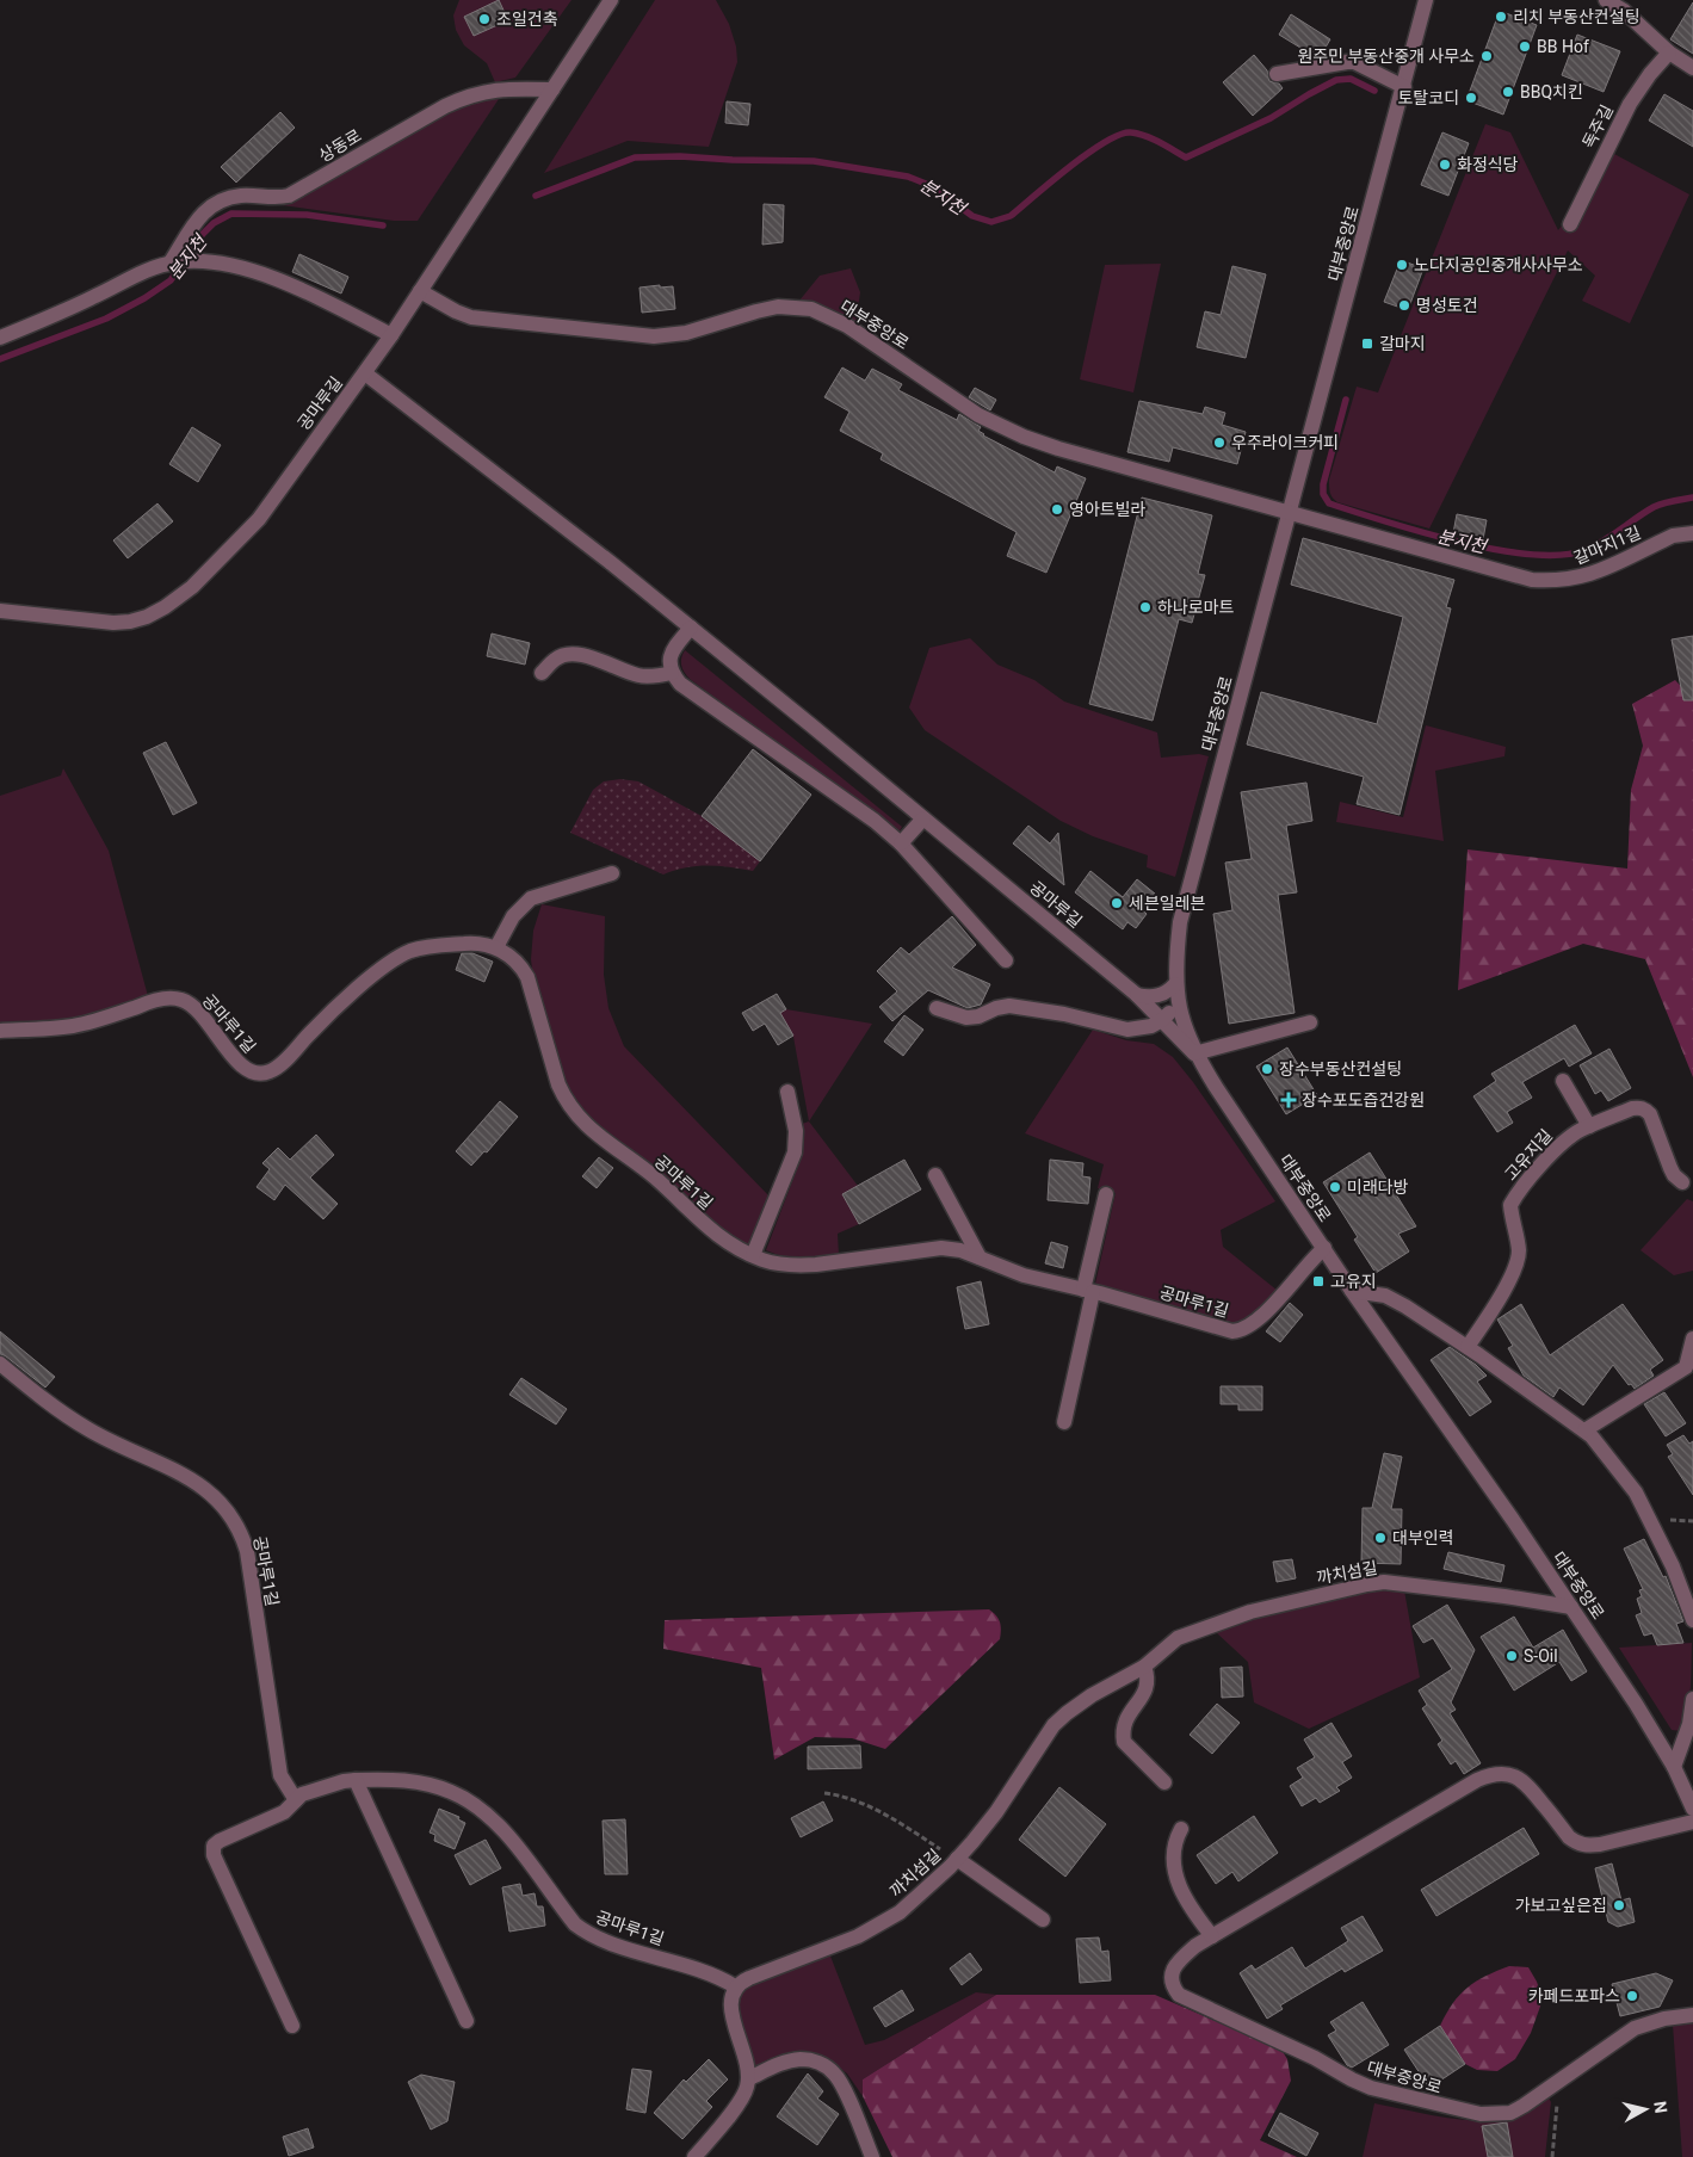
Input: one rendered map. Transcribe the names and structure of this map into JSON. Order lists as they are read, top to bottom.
{
  "streets": {
    "street": [
      "독주길",
      "상동로",
      "대부중앙로",
      "공마루길",
      "갈마지1길",
      "공마루1길",
      "고유지길",
      "까치섬길"
    ]
  },
  "crossings": [
    ["대부중앙로", "공마루길"],
    ["대부중앙로", "갈마지1길"],
    ["대부중앙로", "공마루1길"],
    ["대부중앙로", "까치섬길"],
    ["공마루1길", "까치섬길"]
  ],
  "water": ["분지천"],
  "places": {
    "other": [
      "리치 부동산컨설팅",
      "조일건축",
      "BB Hof",
      "원주민 부동산중개 사무소",
      "BBQ치킨",
      "토탈코디",
      "화정식당",
      "노다지공인중개사사무소",
      "명성토건",
      "우주라이크커피",
      "영아트빌라",
      "하나로마트",
      "세븐일레븐",
      "장수부동산컨설팅",
      "미래다방",
      "대부인력",
      "S-Oil",
      "가보고싶은집",
      "카페드포파스"
    ],
    "transit": ["갈마지", "고유지"],
    "health": ["장수포도즙건강원"]
  },
  "north": "right"
}
